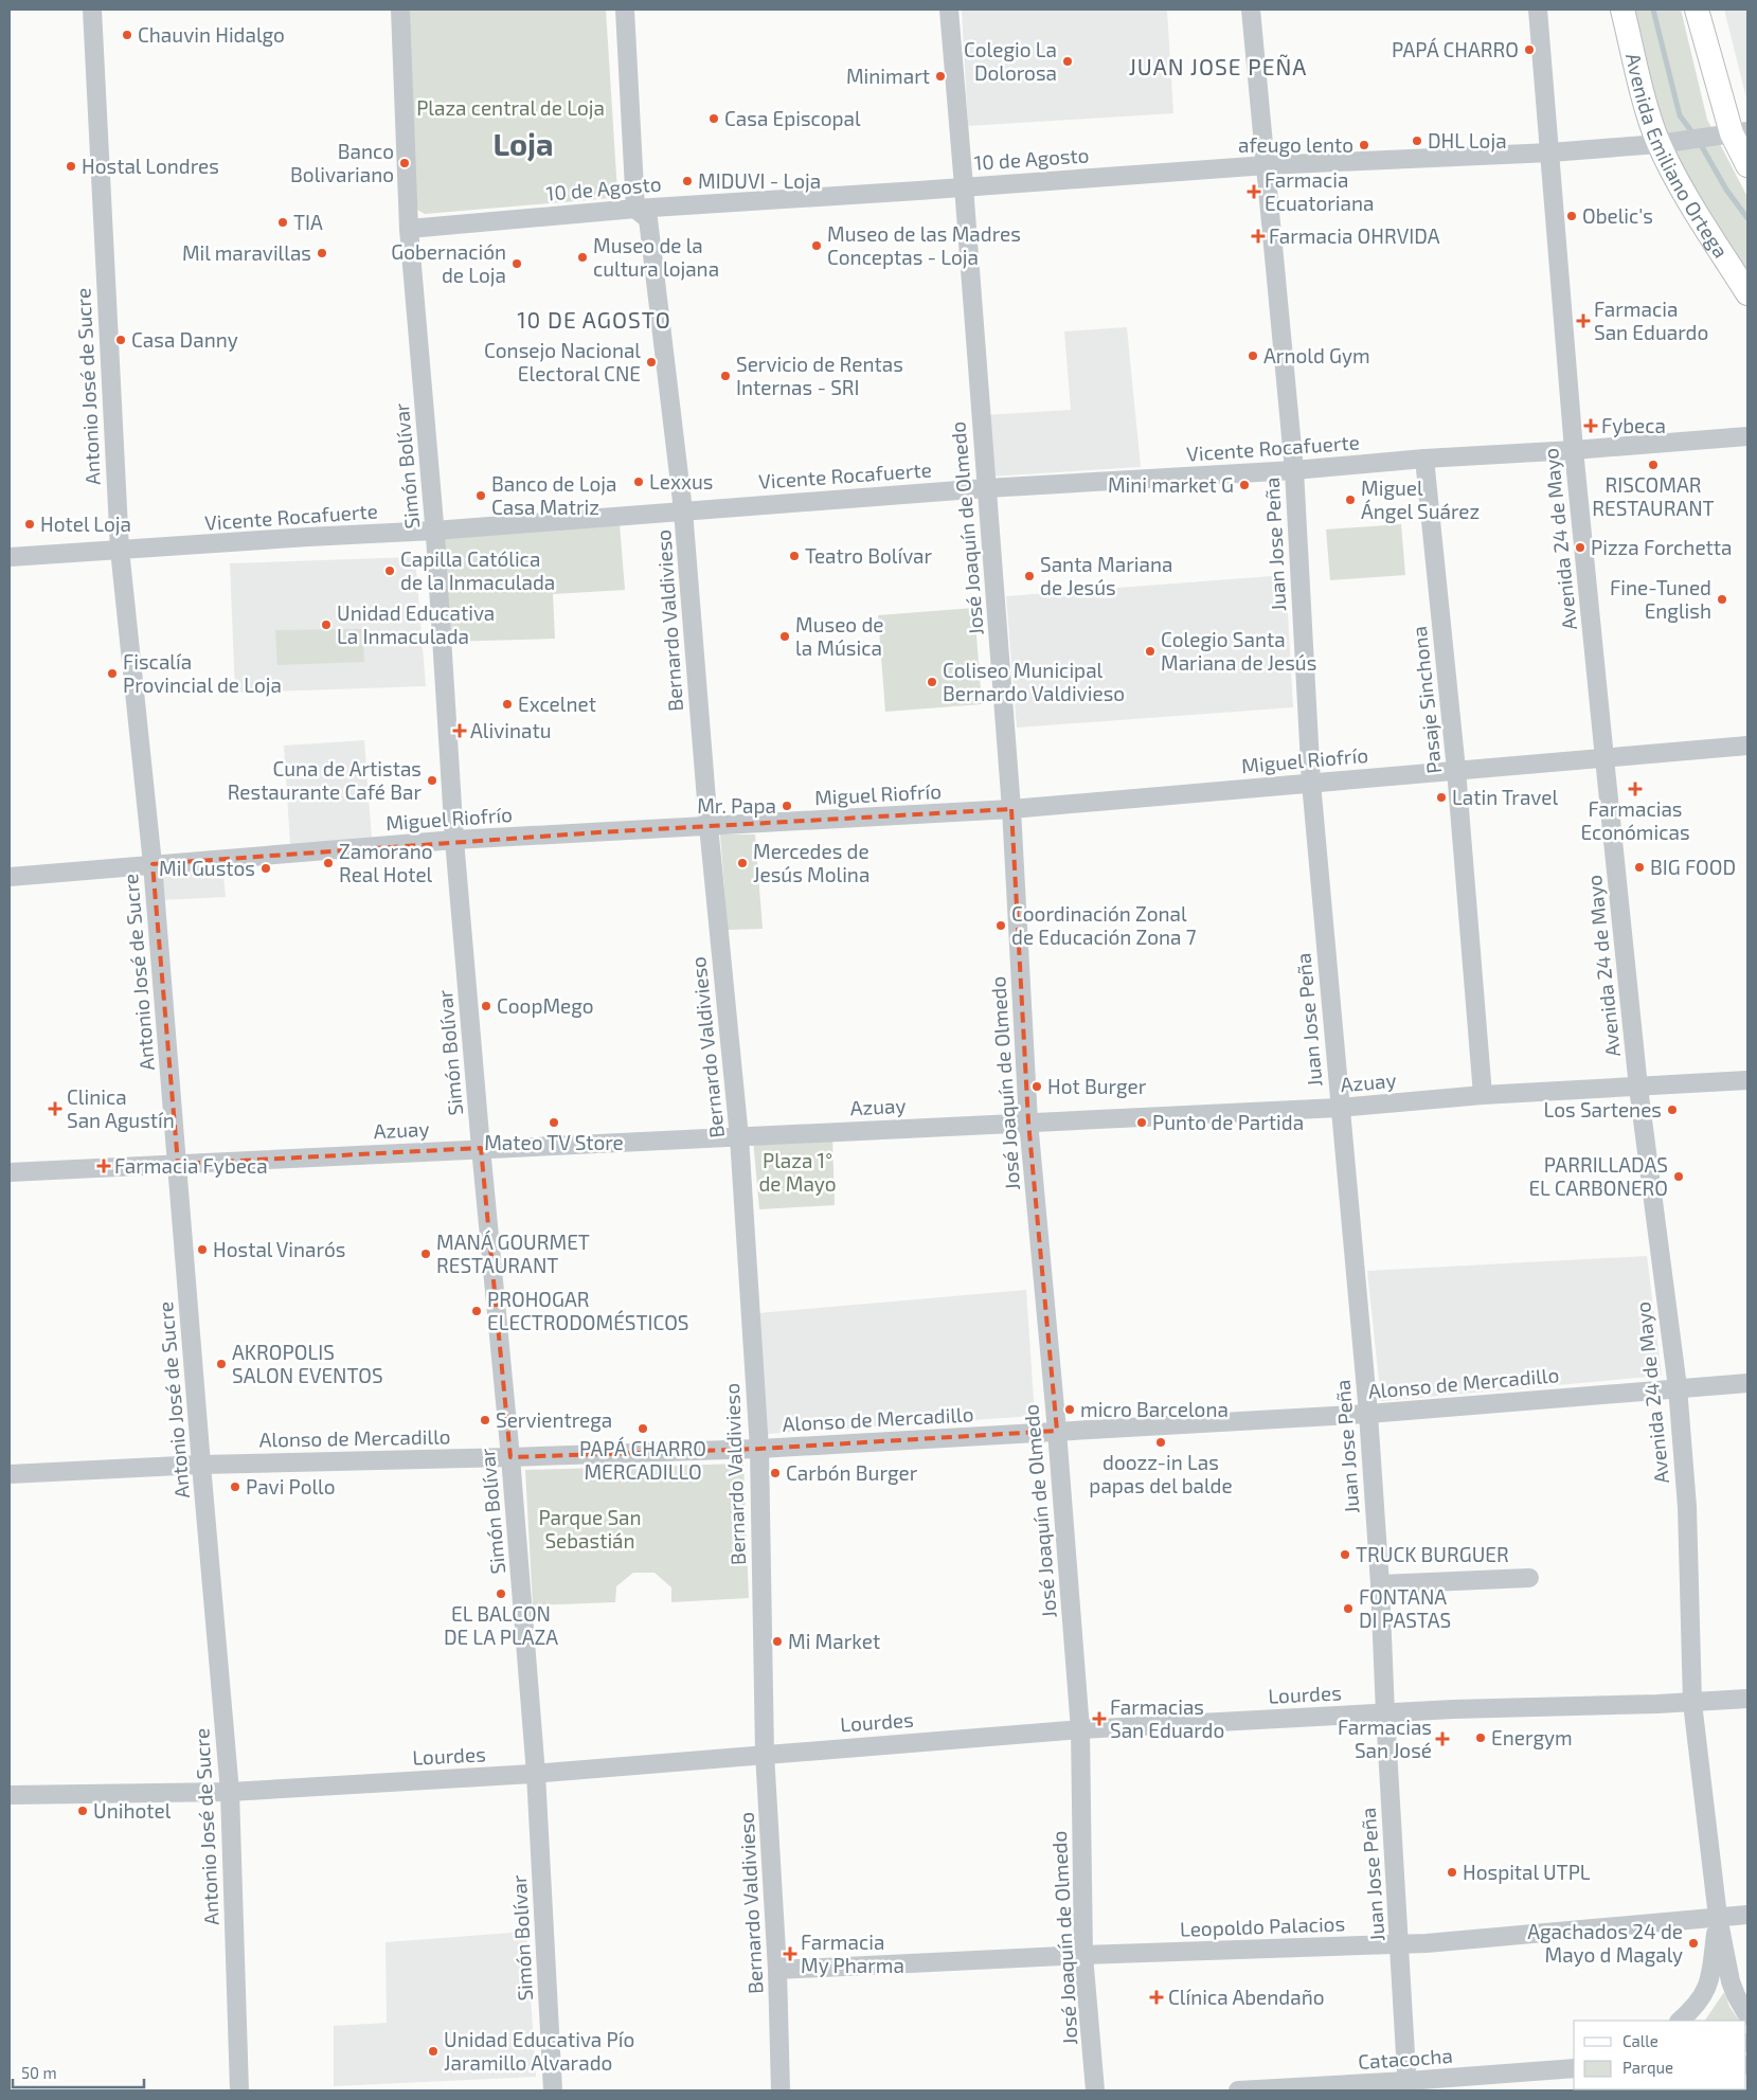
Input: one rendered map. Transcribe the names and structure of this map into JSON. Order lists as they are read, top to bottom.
{
  "streets": {
    "main road": ["Avenida Emiliano Ortega"],
    "street": [
      "10 de Agosto",
      "Antonio José de Sucre",
      "Vicente Rocafuerte",
      "Simón Bolívar",
      "José Joaquín de Olmedo",
      "Avenida 24 de Mayo",
      "Juan Jose Peña",
      "Bernardo Valdivieso",
      "Pasaje Sinchona",
      "Miguel Riofrío",
      "Azuay",
      "Alonso de Mercadillo",
      "Lourdes",
      "Leopoldo Palacios",
      "Catacocha"
    ]
  },
  "crossings": [
    ["Avenida Emiliano Ortega", "10 de Agosto"],
    ["10 de Agosto", "Simón Bolívar"],
    ["10 de Agosto", "José Joaquín de Olmedo"],
    ["10 de Agosto", "Avenida 24 de Mayo"],
    ["10 de Agosto", "Juan Jose Peña"],
    ["10 de Agosto", "Bernardo Valdivieso"],
    ["Antonio José de Sucre", "Vicente Rocafuerte"],
    ["Antonio José de Sucre", "Miguel Riofrío"],
    ["Antonio José de Sucre", "Azuay"],
    ["Antonio José de Sucre", "Alonso de Mercadillo"],
    ["Antonio José de Sucre", "Lourdes"],
    ["Vicente Rocafuerte", "Simón Bolívar"],
    ["Vicente Rocafuerte", "José Joaquín de Olmedo"],
    ["Vicente Rocafuerte", "Avenida 24 de Mayo"],
    ["Vicente Rocafuerte", "Juan Jose Peña"],
    ["Vicente Rocafuerte", "Bernardo Valdivieso"],
    ["Vicente Rocafuerte", "Pasaje Sinchona"],
    ["Simón Bolívar", "Miguel Riofrío"],
    ["Simón Bolívar", "Azuay"],
    ["Simón Bolívar", "Alonso de Mercadillo"],
    ["Simón Bolívar", "Lourdes"],
    ["José Joaquín de Olmedo", "Miguel Riofrío"],
    ["José Joaquín de Olmedo", "Azuay"],
    ["José Joaquín de Olmedo", "Alonso de Mercadillo"],
    ["José Joaquín de Olmedo", "Lourdes"],
    ["José Joaquín de Olmedo", "Leopoldo Palacios"],
    ["Avenida 24 de Mayo", "Miguel Riofrío"],
    ["Avenida 24 de Mayo", "Azuay"],
    ["Avenida 24 de Mayo", "Alonso de Mercadillo"],
    ["Avenida 24 de Mayo", "Lourdes"],
    ["Avenida 24 de Mayo", "Leopoldo Palacios"],
    ["Juan Jose Peña", "Miguel Riofrío"],
    ["Juan Jose Peña", "Azuay"],
    ["Juan Jose Peña", "Alonso de Mercadillo"],
    ["Juan Jose Peña", "Lourdes"],
    ["Juan Jose Peña", "Leopoldo Palacios"],
    ["Juan Jose Peña", "Catacocha"],
    ["Bernardo Valdivieso", "Miguel Riofrío"],
    ["Bernardo Valdivieso", "Azuay"],
    ["Bernardo Valdivieso", "Alonso de Mercadillo"],
    ["Bernardo Valdivieso", "Lourdes"],
    ["Bernardo Valdivieso", "Leopoldo Palacios"],
    ["Pasaje Sinchona", "Miguel Riofrío"],
    ["Pasaje Sinchona", "Azuay"]
  ],
  "districts": ["JUAN JOSE PEÑA", "Loja", "10 DE AGOSTO"],
  "parks": ["Plaza central de Loja", "Plaza 1° de Mayo", "Parque San Sebastián"],
  "places": {
    "other": [
      "Chauvin Hidalgo",
      "PAPÁ CHARRO",
      "Colegio La Dolorosa",
      "Minimart",
      "Casa Episcopal",
      "DHL Loja",
      "afeugo lento",
      "Banco Bolivariano",
      "Hostal Londres",
      "MIDUVI - Loja",
      "Obelic's",
      "TIA",
      "Museo de las Madres Conceptas - Loja",
      "Mil maravillas",
      "Museo de la cultura lojana",
      "Gobernación de Loja",
      "Casa Danny",
      "Arnold Gym",
      "Consejo Nacional Electoral CNE",
      "Servicio de Rentas Internas - SRI",
      "RISCOMAR RESTAURANT",
      "Lexxus",
      "Mini market G",
      "Banco de Loja Casa Matriz",
      "Miguel Ángel Suárez",
      "Hotel Loja",
      "Pizza Forchetta",
      "Teatro Bolívar",
      "Capilla Católica de la Inmaculada",
      "Santa Mariana de Jesús",
      "Fine-Tuned English",
      "Unidad Educativa La Inmaculada",
      "Museo de la Música",
      "Colegio Santa Mariana de Jesús",
      "Fiscalía Provincial de Loja",
      "Coliseo Municipal Bernardo Valdivieso",
      "Excelnet",
      "Cuna de Artistas Restaurante Café Bar",
      "Latin Travel",
      "Mr. Papa",
      "Zamorano Real Hotel",
      "Mercedes de Jesús Molina",
      "BIG FOOD",
      "Mil Gustos",
      "Coordinación Zonal de Educación Zona 7",
      "CoopMego",
      "Hot Burger",
      "Los Sartenes",
      "Mateo TV Store",
      "Punto de Partida",
      "PARRILLADAS EL CARBONERO",
      "Hostal Vinarós",
      "MANÁ GOURMET RESTAURANT",
      "PROHOGAR ELECTRODOMÉSTICOS",
      "AKROPOLIS SALON EVENTOS",
      "micro Barcelona",
      "Servientrega",
      "PAPÁ CHARRO MERCADILLO",
      "doozz-in Las papas del balde",
      "Carbón Burger",
      "Pavi Pollo",
      "TRUCK BURGUER",
      "EL BALCON DE LA PLAZA",
      "FONTANA DI PASTAS",
      "Mi Market",
      "Energym",
      "Unihotel",
      "Hospital UTPL",
      "Agachados 24 de Mayo d Magaly",
      "Unidad Educativa Pío Jaramillo Alvarado"
    ],
    "health": [
      "Farmacia Ecuatoriana",
      "Farmacia OHRVIDA",
      "Farmacia San Eduardo",
      "Fybeca",
      "Alivinatu",
      "Farmacias Económicas",
      "Clinica San Agustín",
      "Farmacia Fybeca",
      "Farmacias San Eduardo",
      "Farmacias San José",
      "Farmacia My Pharma",
      "Clínica Abendaño"
    ]
  },
  "legend": ["Calle", "Parque"],
  "scale_bar": "50 m"
}
